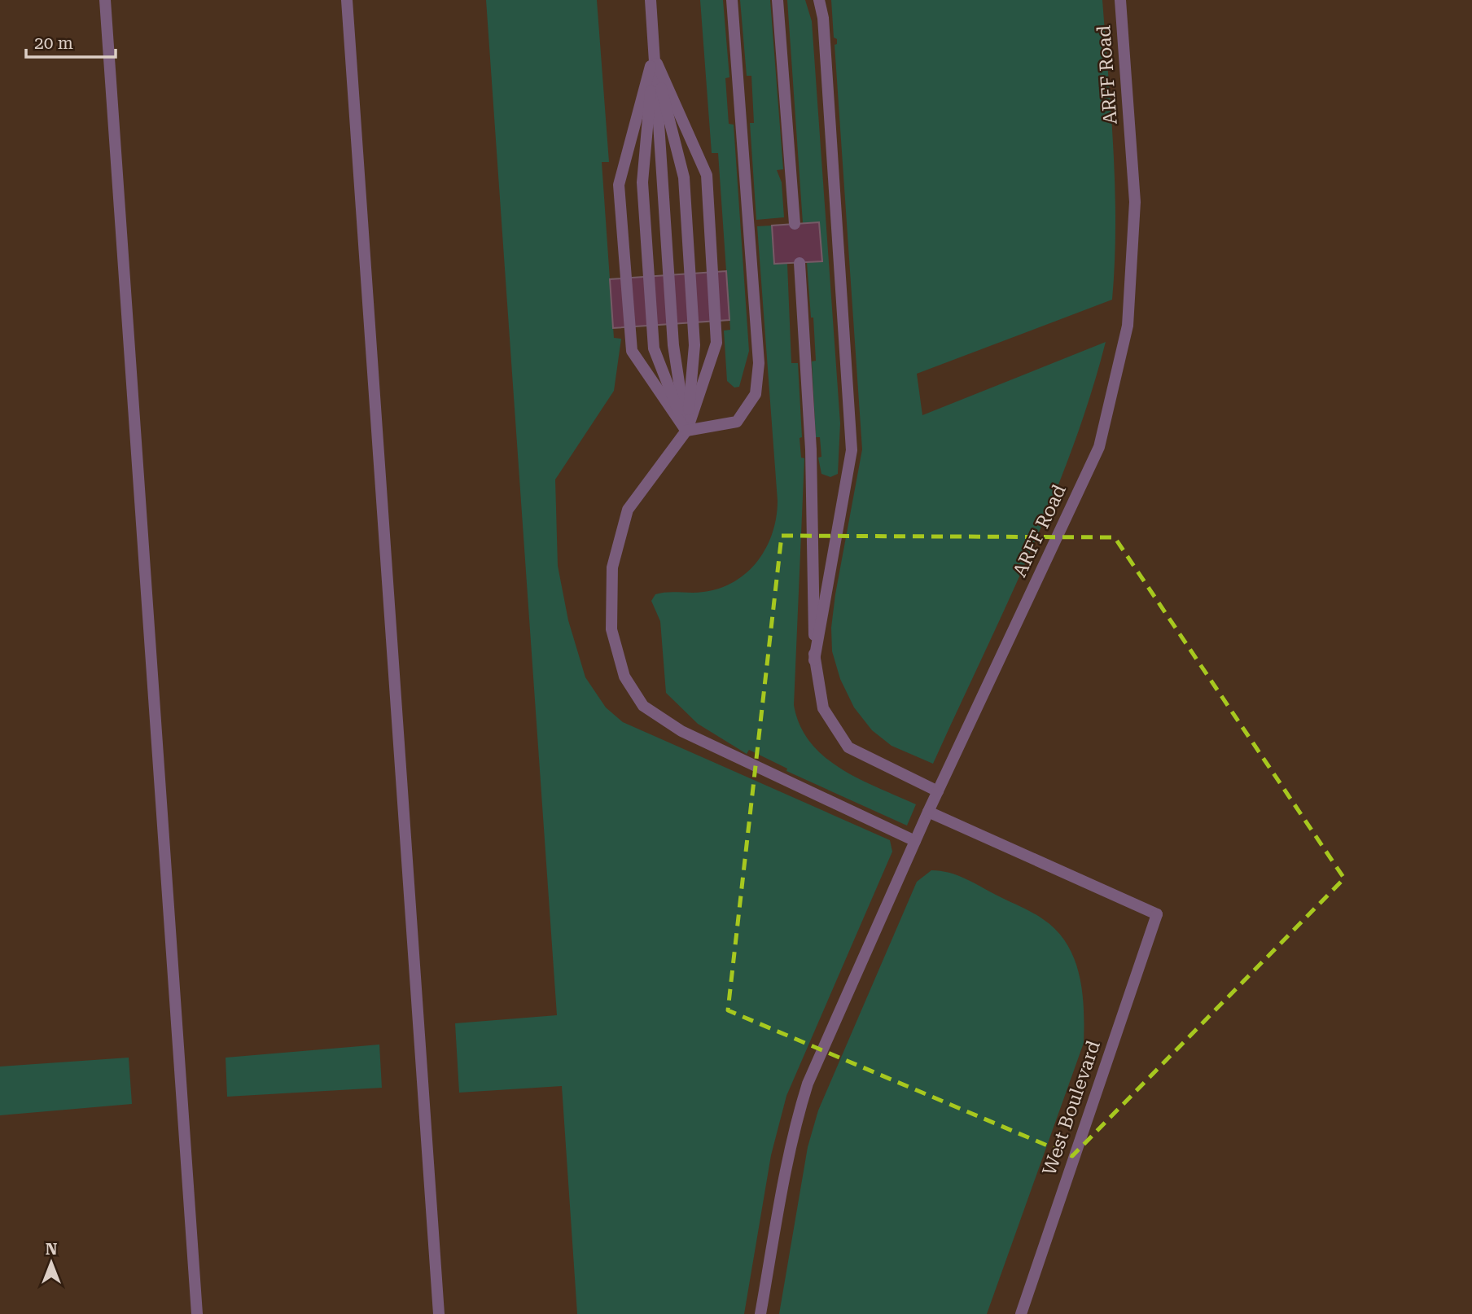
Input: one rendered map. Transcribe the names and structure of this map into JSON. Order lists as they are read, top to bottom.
{
  "streets": {
    "street": ["ARFF Road", "West Boulevard"]
  },
  "crossings": [
    ["ARFF Road", "West Boulevard"]
  ],
  "scale_bar": "20 m",
  "north": "top"
}
